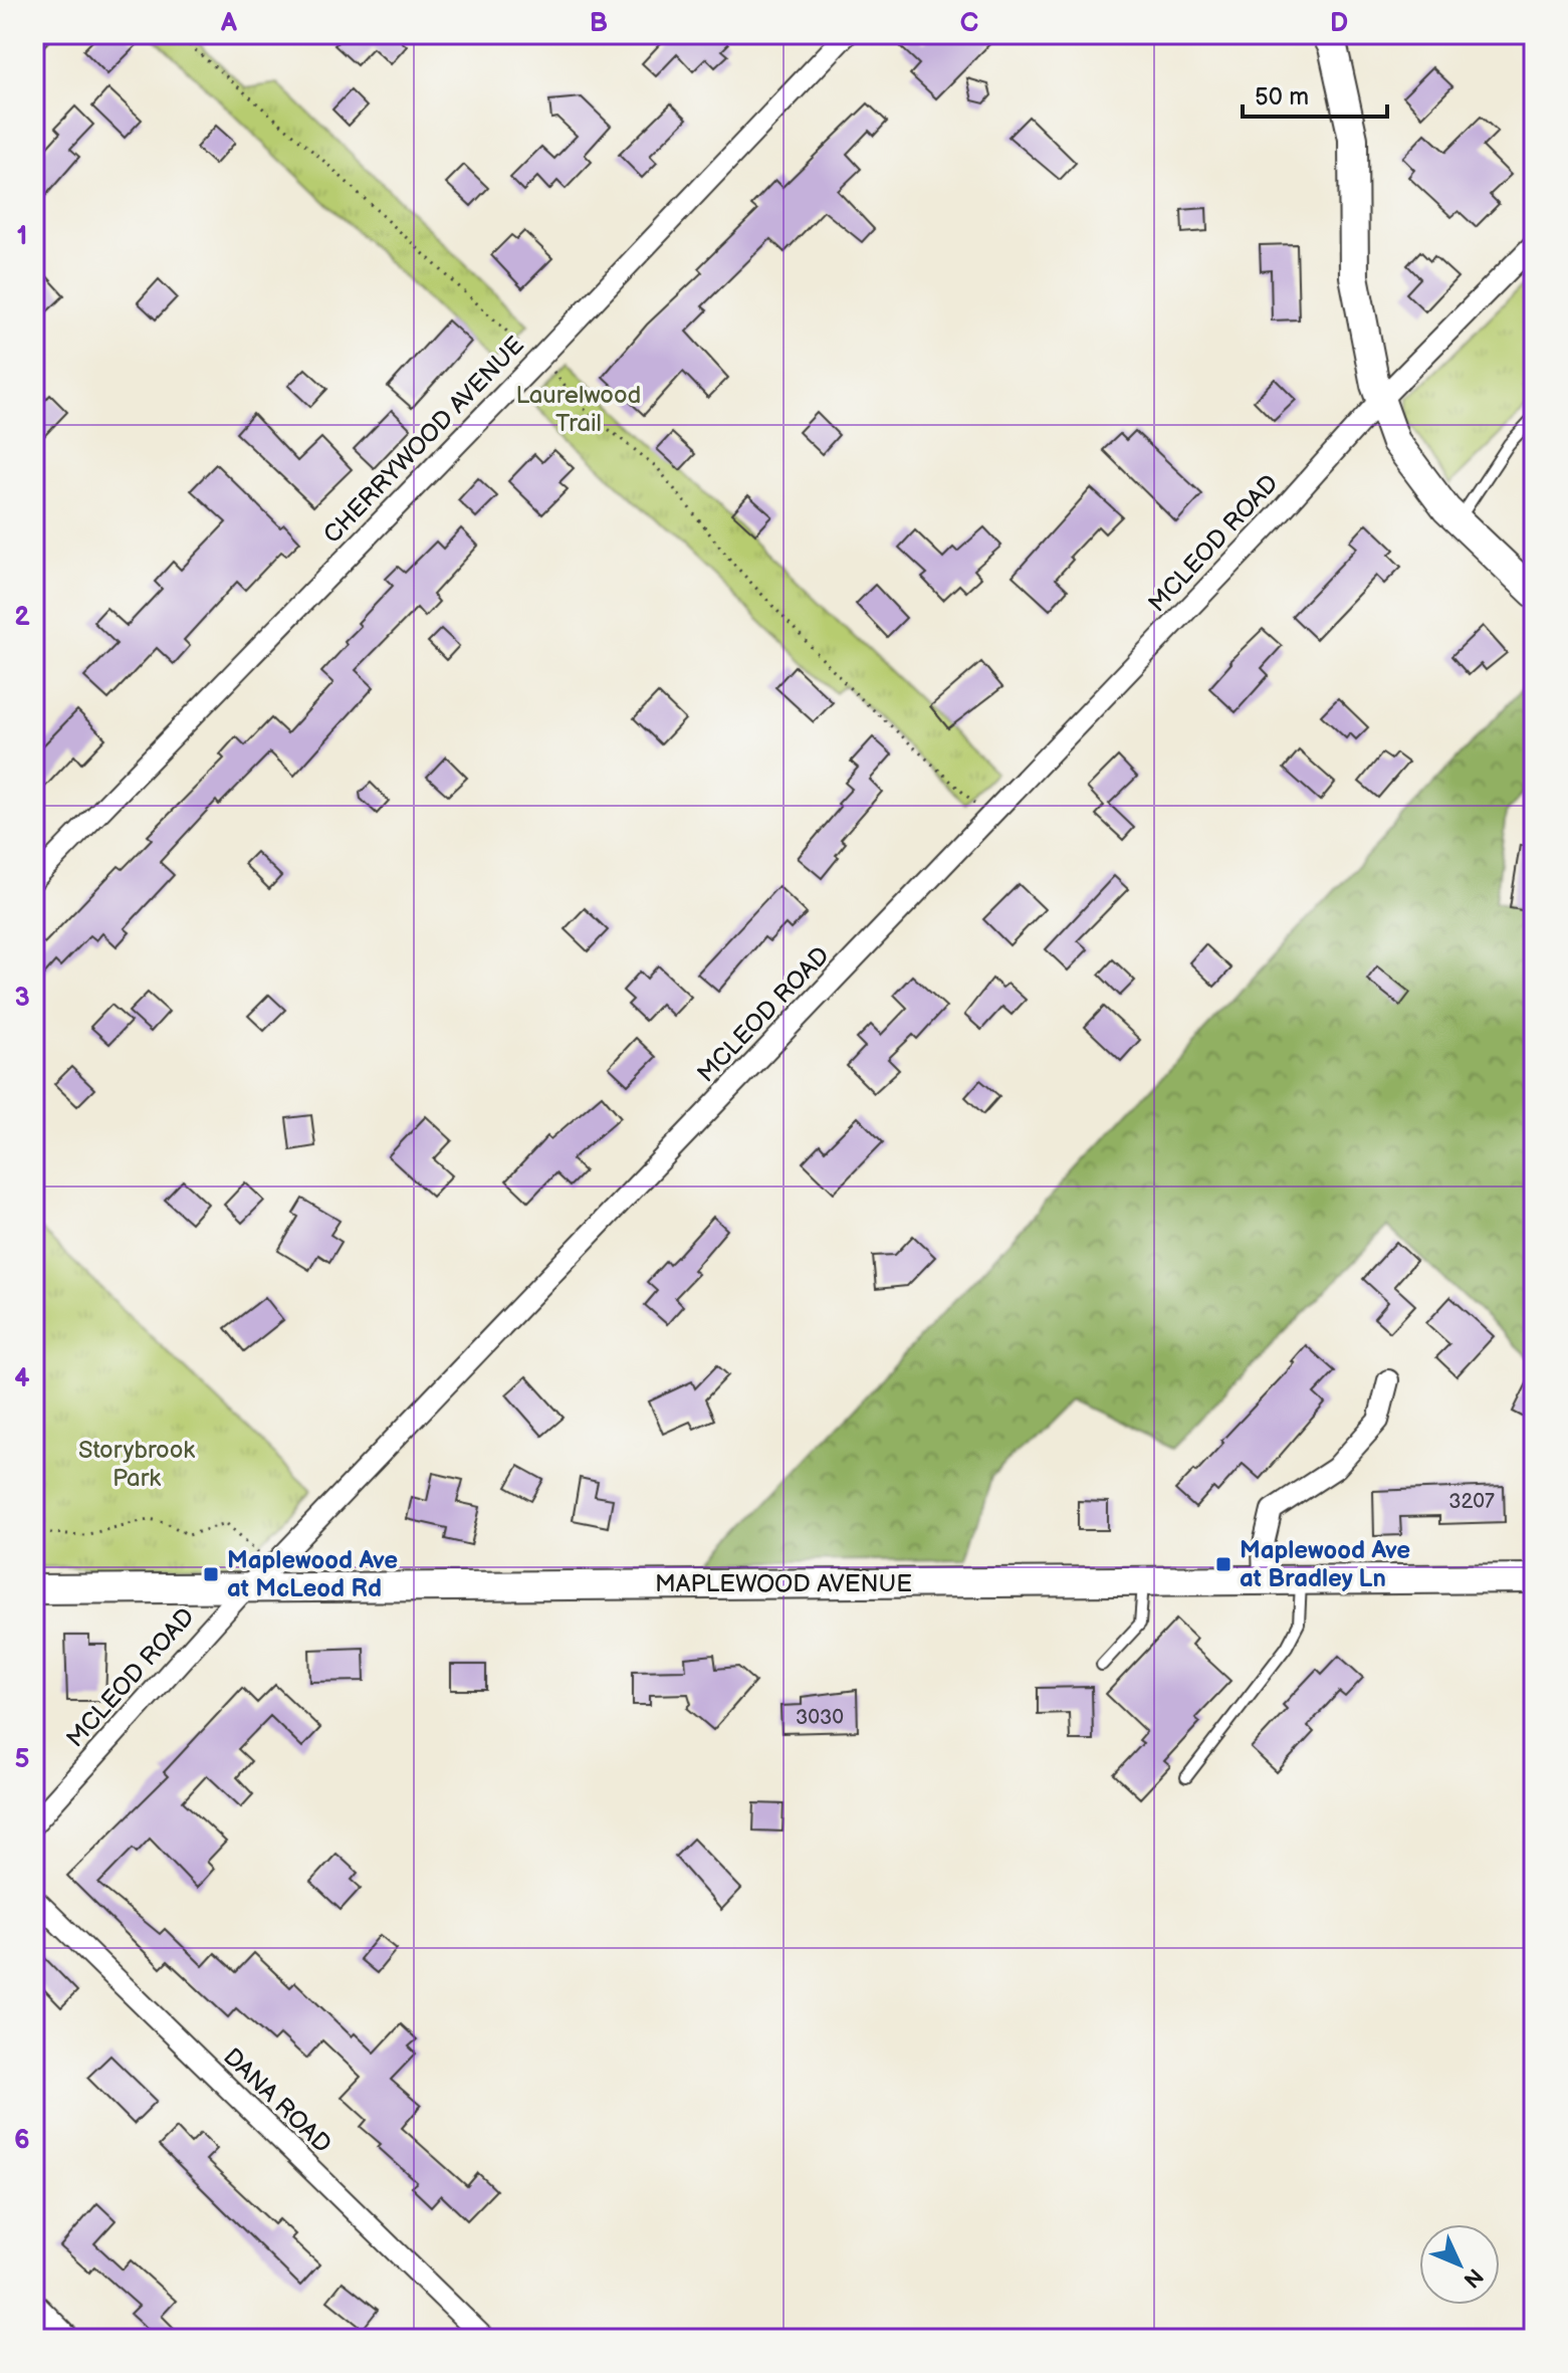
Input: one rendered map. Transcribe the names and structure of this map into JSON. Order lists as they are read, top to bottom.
{
  "streets": {
    "street": [
      "CHERRYWOOD AVENUE",
      "MCLEOD ROAD",
      "MAPLEWOOD AVENUE",
      "DANA ROAD"
    ]
  },
  "crossings": [
    ["MCLEOD ROAD", "MAPLEWOOD AVENUE"]
  ],
  "parks": ["Laurelwood Trail", "Storybrook Park"],
  "places": {
    "transit": ["Maplewood Ave at Bradley Ln", "Maplewood Ave at McLeod Rd"]
  },
  "house_numbers": ["3207", "3030"],
  "scale_bar": "50 m",
  "north": "bottom right",
  "grid": {
    "columns": [
      "A",
      "B",
      "C",
      "D"
    ],
    "rows": [
      "1",
      "2",
      "3",
      "4",
      "5",
      "6"
    ]
  }
}
